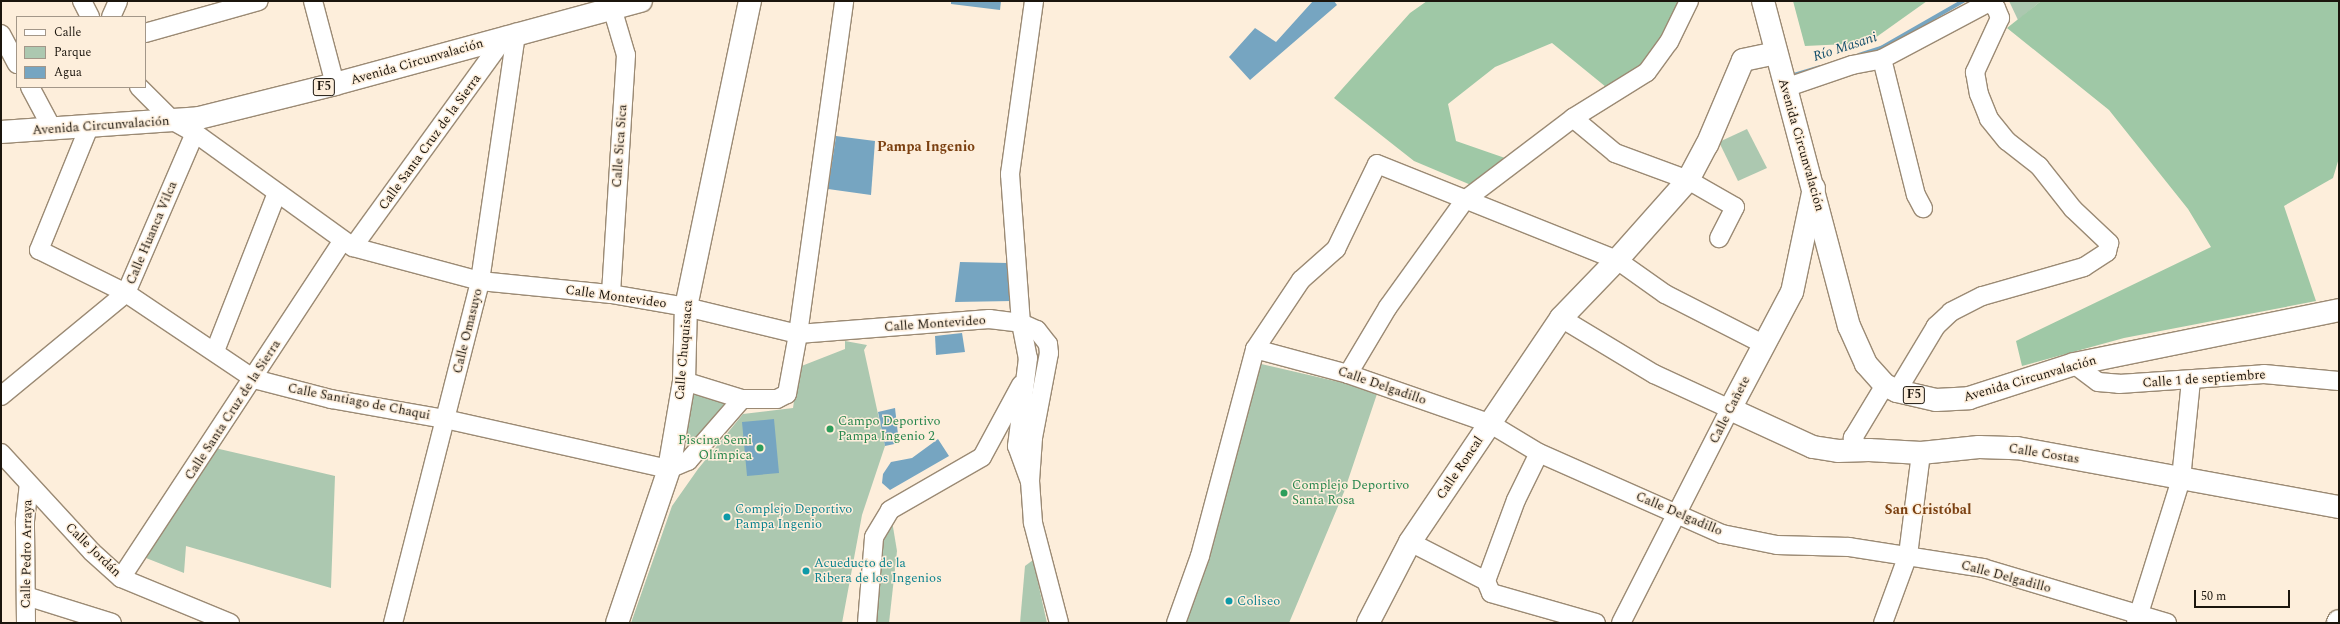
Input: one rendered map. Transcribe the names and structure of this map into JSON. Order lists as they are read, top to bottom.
{
  "streets": {
    "main road": [
      "Avenida Circunvalación",
      "F5",
      "Calle Chuquisaca",
      "Calle Cañete",
      "Calle Costas",
      "Calle Roncal"
    ],
    "street": [
      "Calle Santa Cruz de la Sierra",
      "Calle Sica Sica",
      "Calle Huanca Vilca",
      "Calle Montevideo",
      "Calle Omasuyo",
      "Calle 1 de septiembre",
      "Calle Delgadillo",
      "Calle Santiago de Chaqui",
      "Calle Jordán",
      "Calle Pedro Arraya"
    ]
  },
  "crossings": [
    ["Avenida Circunvalación", "Calle Santa Cruz de la Sierra"],
    ["Avenida Circunvalación", "Calle Sica Sica"],
    ["Avenida Circunvalación", "Calle Montevideo"],
    ["Avenida Circunvalación", "Calle Omasuyo"],
    ["Avenida Circunvalación", "Calle 1 de septiembre"],
    ["Avenida Circunvalación", "Calle Santiago de Chaqui"],
    ["Avenida Circunvalación", "Calle Cañete"],
    ["Avenida Circunvalación", "Calle Roncal"],
    ["Calle Santa Cruz de la Sierra", "Calle Montevideo"],
    ["Calle Santa Cruz de la Sierra", "Calle Omasuyo"],
    ["Calle Santa Cruz de la Sierra", "Calle Santiago de Chaqui"],
    ["Calle Santa Cruz de la Sierra", "Calle Jordán"],
    ["Calle Sica Sica", "Calle Montevideo"],
    ["Calle Huanca Vilca", "Calle Montevideo"],
    ["Calle Huanca Vilca", "Calle Santiago de Chaqui"],
    ["Calle Montevideo", "Calle Omasuyo"],
    ["Calle Montevideo", "Calle Chuquisaca"],
    ["Calle Omasuyo", "Calle Santiago de Chaqui"],
    ["Calle Chuquisaca", "Calle Santiago de Chaqui"],
    ["Calle Delgadillo", "Calle Cañete"],
    ["Calle Delgadillo", "Calle Roncal"],
    ["Calle Cañete", "Calle Costas"],
    ["Calle Jordán", "Calle Pedro Arraya"]
  ],
  "districts": ["Pampa Ingenio", "San Cristóbal"],
  "water": ["Río Masani"],
  "places": [
    "Campo Deportivo Pampa Ingenio 2",
    "Piscina Semi Olímpica",
    "Complejo Deportivo Santa Rosa",
    "Complejo Deportivo Pampa Ingenio",
    "Acueducto de la Ribera de los Ingenios",
    "Coliseo"
  ],
  "legend": ["Calle", "Parque", "Agua"],
  "scale_bar": "50 m"
}
